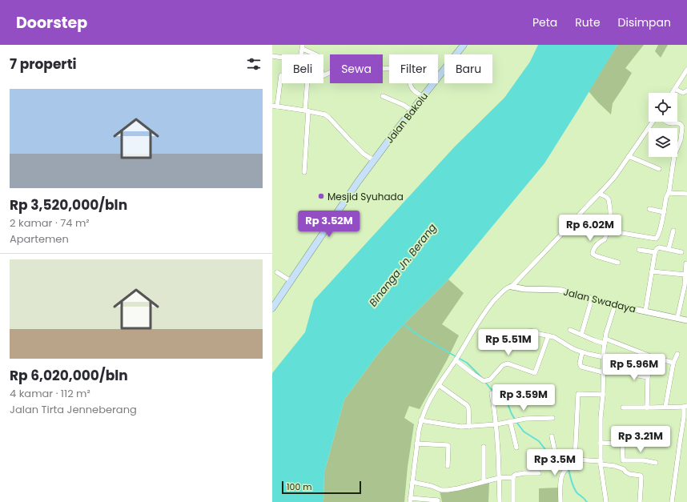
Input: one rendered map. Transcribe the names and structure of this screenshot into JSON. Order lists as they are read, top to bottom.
{
  "streets": {
    "main road": ["Jalan Bakolu"],
    "street": ["Jalan Swadaya"]
  },
  "water": ["Binanga Jn. Berang"],
  "places": ["Mesjid Syuhada"],
  "scale_bar": "100 m",
  "page": {
    "header": "Doorstep",
    "nav": ["Peta", "Rute", "Disimpan"],
    "heading": "7 properti",
    "chip": [
      "Beli",
      "Sewa",
      "Filter",
      "Baru"
    ],
    "list": [
      {
        "name": "Rp 3,520,000/bln",
        "note": "2 kamar · 74 m² · Apartemen"
      },
      {
        "name": "Rp 6,020,000/bln",
        "note": "4 kamar · 112 m² · Jalan Tirta Jenneberang"
      }
    ],
    "price": [
      "Rp 3.52M",
      "Rp 6.02M",
      "Rp 5.51M",
      "Rp 5.96M",
      "Rp 3.59M",
      "Rp 3.21M",
      "Rp 3.5M"
    ],
    "scale": "100 m"
  }
}
